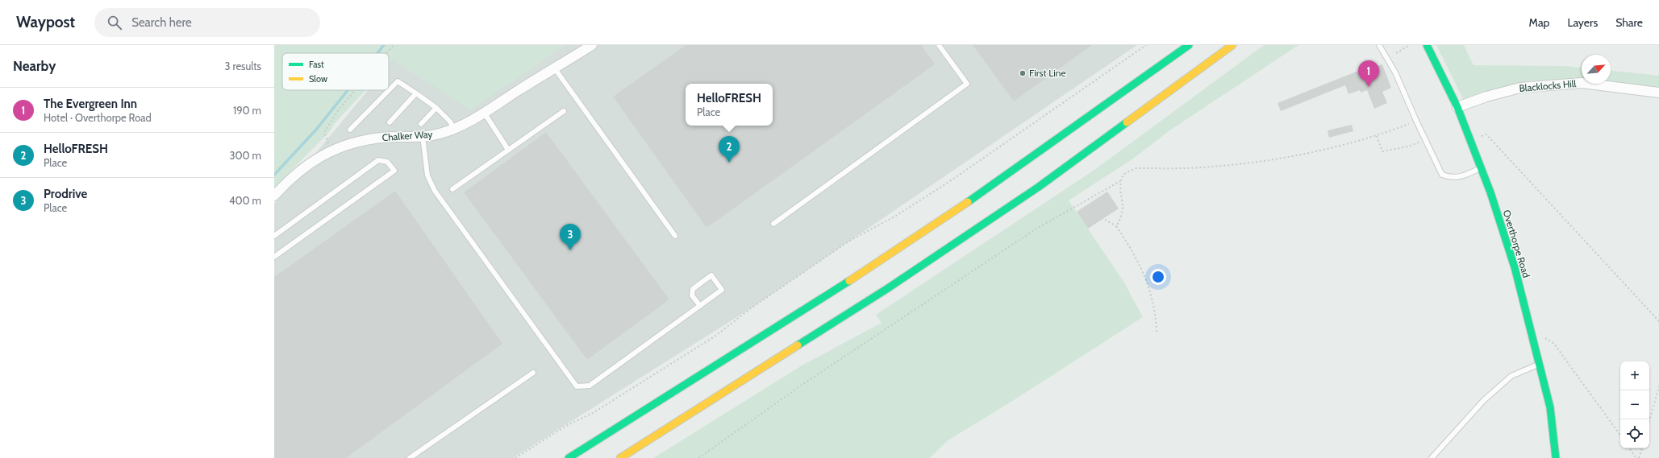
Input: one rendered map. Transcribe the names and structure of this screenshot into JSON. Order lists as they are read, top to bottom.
{
  "streets": {
    "main road": ["Overthorpe Road"],
    "street": ["Blacklocks Hill", "Chalker Way"]
  },
  "crossings": [
    ["Blacklocks Hill", "Overthorpe Road"]
  ],
  "places": ["First Line"],
  "legend": ["Fast", "Slow"],
  "north": "top right",
  "page": {
    "header": "Waypost",
    "search": "Search here",
    "nav": ["Map", "Layers", "Share"],
    "heading": ["Nearby", "3 results"],
    "pins": ["1", "2", "3"],
    "popup": ["HelloFRESH", "Place"],
    "list": [
      {
        "mark": "1",
        "name": "The Evergreen Inn",
        "note": "Hotel · Overthorpe Road",
        "value": "190 m"
      },
      {
        "mark": "2",
        "name": "HelloFRESH",
        "note": "Place",
        "value": "300 m"
      },
      {
        "mark": "3",
        "name": "Prodrive",
        "note": "Place",
        "value": "400 m"
      }
    ],
    "map_buttons": ["+", "−"]
  }
}
